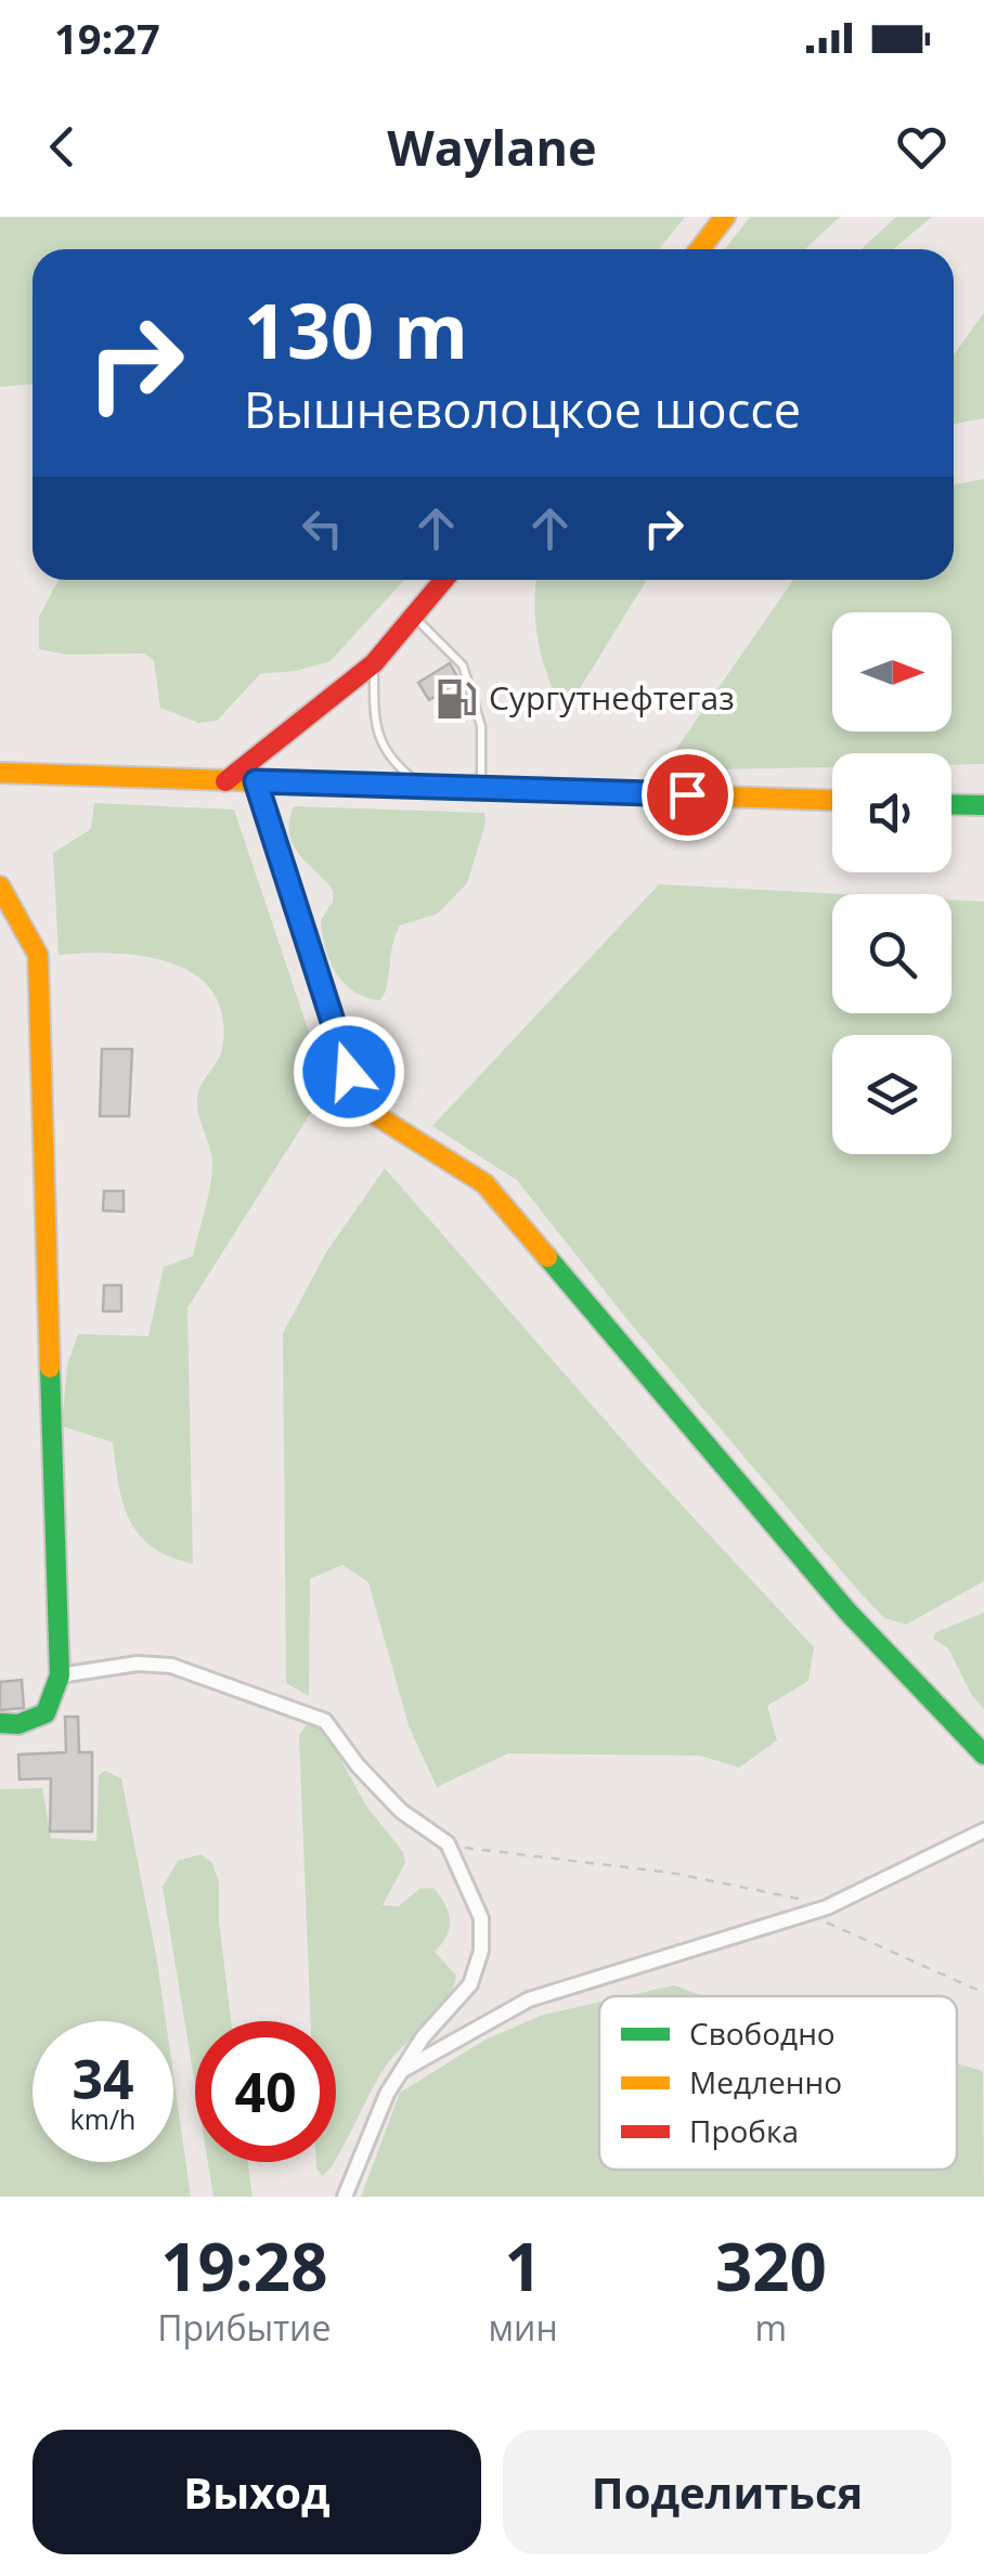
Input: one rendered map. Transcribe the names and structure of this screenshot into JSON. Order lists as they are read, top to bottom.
{
  "places": {
    "fuel station": ["Сургутнефтегаз"]
  },
  "legend": ["Свободно", "Медленно", "Пробка"],
  "north": "right",
  "page": {
    "status": "19:27",
    "header": "Waylane",
    "turn": ["130 m", "Вышневолоцкое шоссе"],
    "speed": "34 km/h",
    "limit": "40",
    "eta": [
      "19:28",
      "Прибытие",
      "1",
      "мин",
      "320",
      "m"
    ],
    "buttons": ["Выход", "Поделиться"]
  }
}
